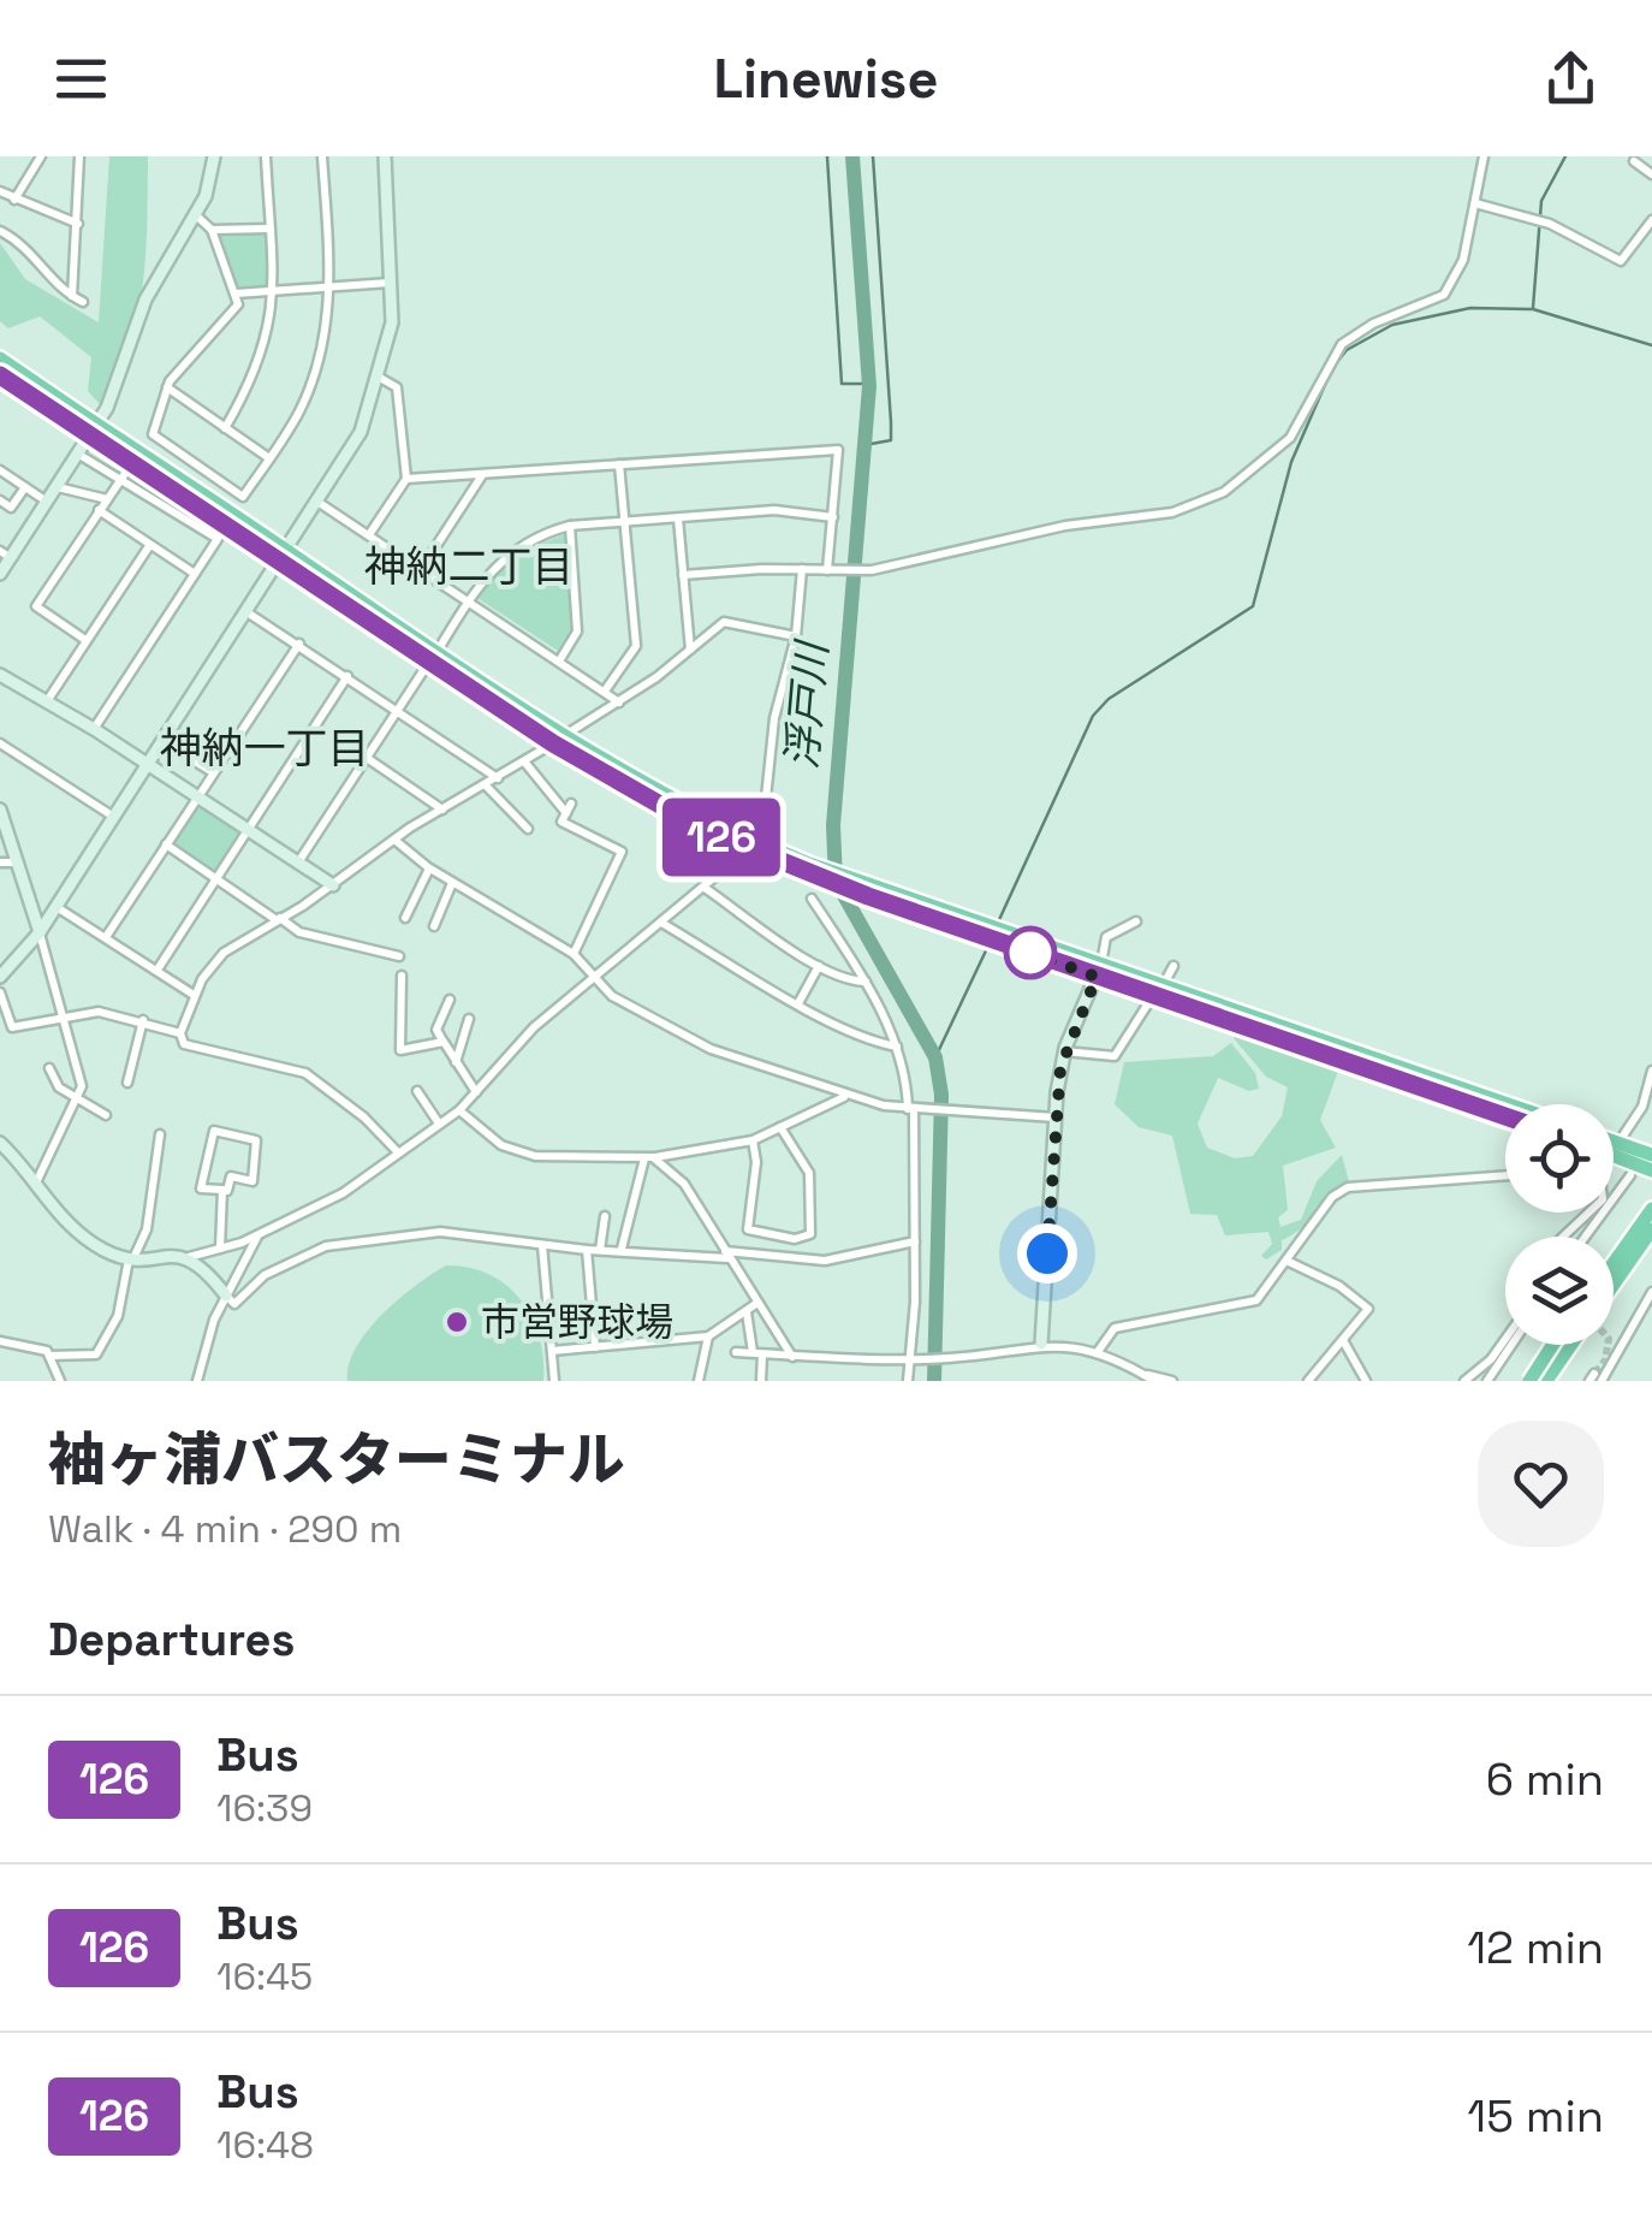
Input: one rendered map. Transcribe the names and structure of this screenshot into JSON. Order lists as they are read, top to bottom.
{
  "districts": ["神納二丁目", "神納一丁目"],
  "water": ["浮戸川"],
  "places": ["市営野球場"],
  "lines": ["bus line 126"],
  "page": {
    "header": "Linewise",
    "on_map": "126",
    "heading": [
      ["袖ヶ浦バスターミナル", "Walk · 4 min · 290 m"],
      "Departures"
    ],
    "list": [
      {
        "mark": "126",
        "name": "Bus",
        "note": "16:39",
        "value": "6 min"
      },
      {
        "mark": "126",
        "name": "Bus",
        "note": "16:45",
        "value": "12 min"
      },
      {
        "mark": "126",
        "name": "Bus",
        "note": "16:48",
        "value": "15 min"
      }
    ]
  }
}
